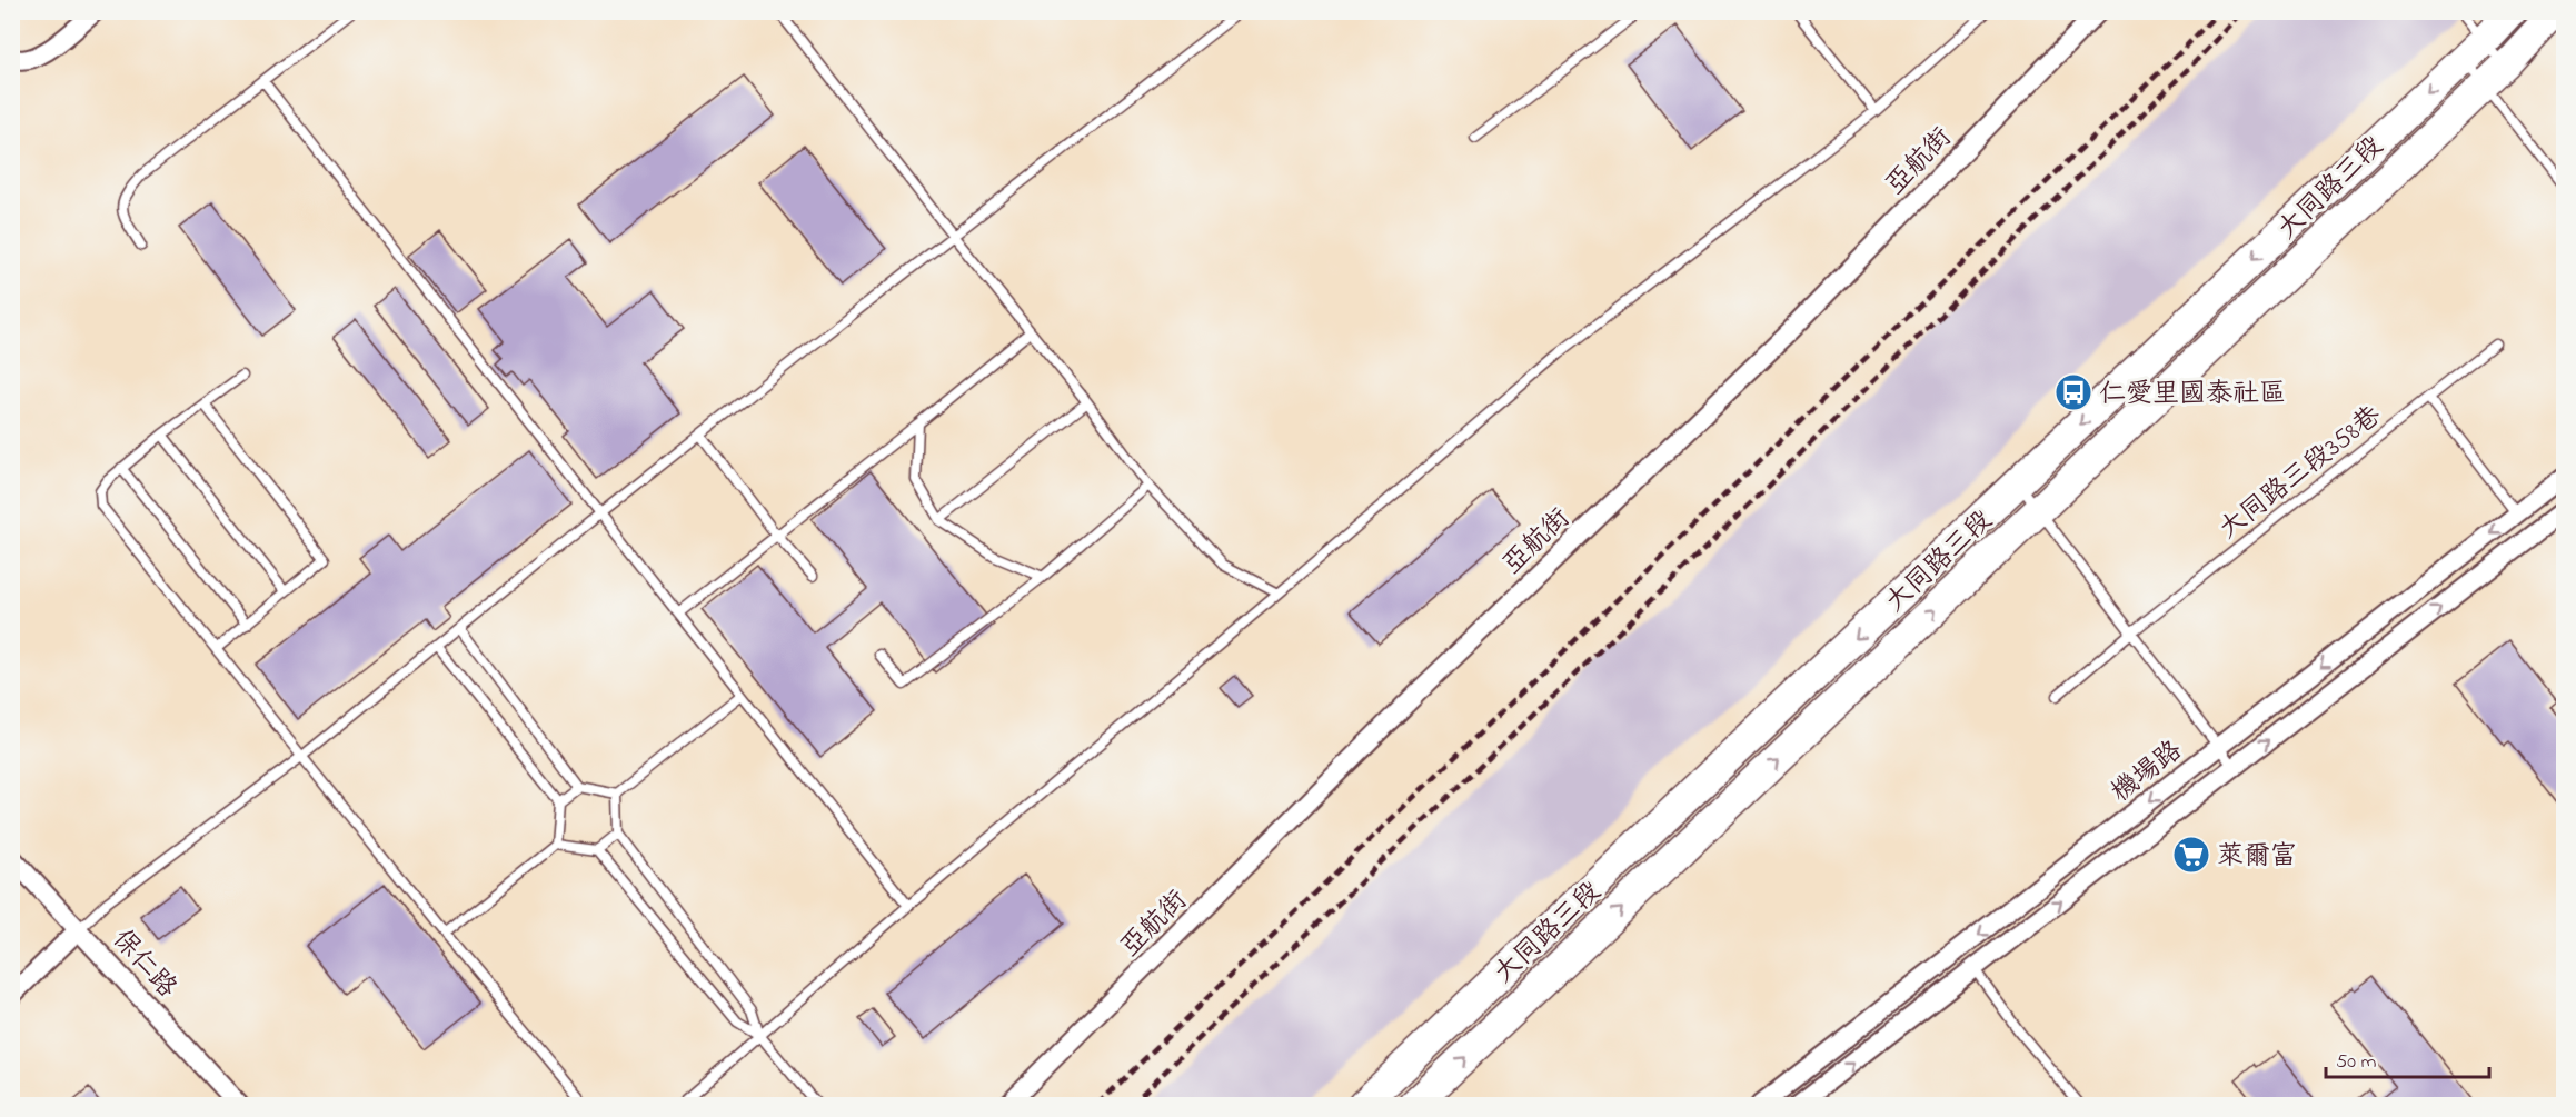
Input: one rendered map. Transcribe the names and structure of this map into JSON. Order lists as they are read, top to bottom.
{
  "streets": {
    "main road": ["大同路三段"],
    "street": ["亞航街", "機場路", "保仁路"],
    "lane": ["大同路三段358巷"]
  },
  "places": {
    "bus stop": ["仁愛里國泰社區"],
    "supermarket": ["萊爾富"]
  },
  "scale_bar": "50 m"
}
